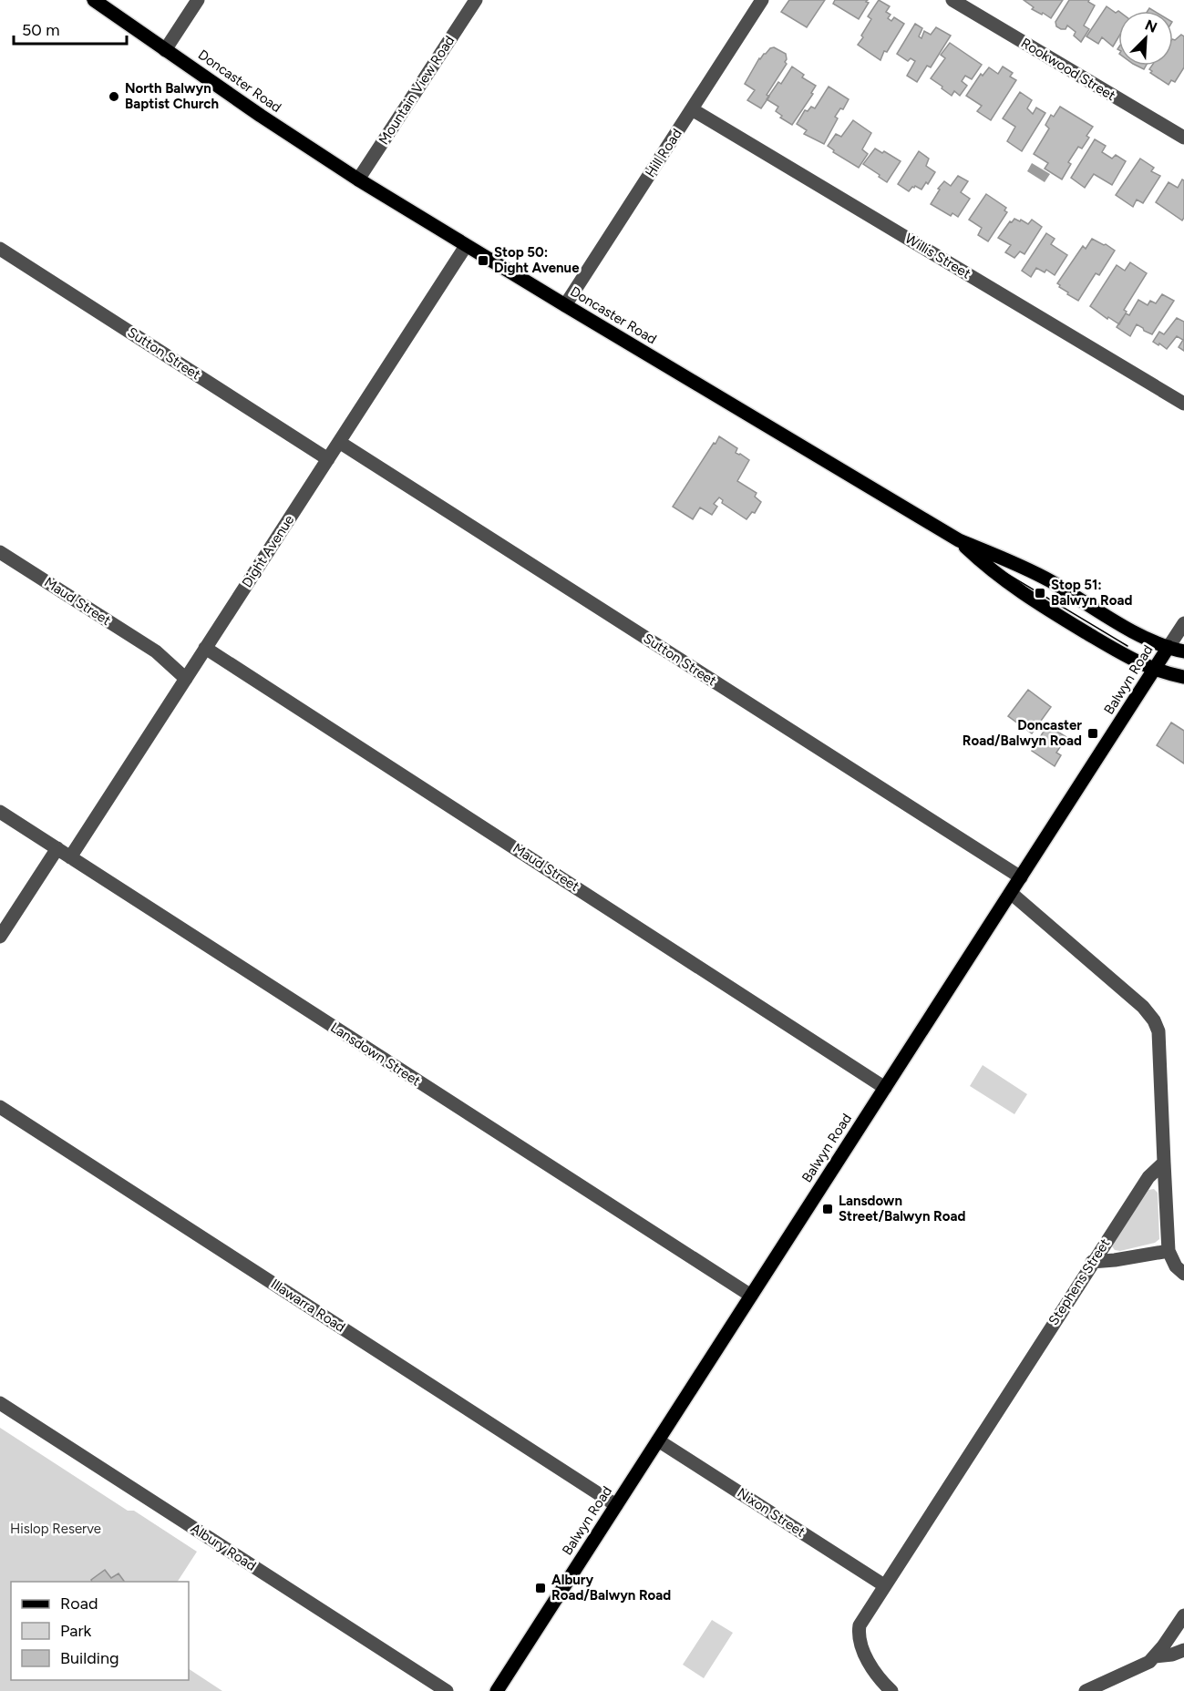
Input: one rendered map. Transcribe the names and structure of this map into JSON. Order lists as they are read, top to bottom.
{
  "streets": {
    "main road": ["Doncaster Road", "Balwyn Road"],
    "street": [
      "Rookwood Street",
      "Mountain View Road",
      "Hill Road",
      "Willis Street",
      "Sutton Street",
      "Dight Avenue",
      "Maud Street",
      "Lansdown Street",
      "Stephens Street",
      "Illawarra Road",
      "Nixon Street",
      "Albury Road"
    ]
  },
  "crossings": [
    ["Doncaster Road", "Mountain View Road"],
    ["Doncaster Road", "Hill Road"],
    ["Doncaster Road", "Dight Avenue"],
    ["Doncaster Road", "Balwyn Road"],
    ["Hill Road", "Willis Street"],
    ["Sutton Street", "Dight Avenue"],
    ["Sutton Street", "Balwyn Road"],
    ["Dight Avenue", "Maud Street"],
    ["Dight Avenue", "Lansdown Street"],
    ["Maud Street", "Balwyn Road"],
    ["Balwyn Road", "Lansdown Street"],
    ["Balwyn Road", "Illawarra Road"],
    ["Balwyn Road", "Nixon Street"],
    ["Stephens Street", "Nixon Street"]
  ],
  "parks": ["Hislop Reserve"],
  "places": {
    "other": ["North Balwyn Baptist Church"],
    "transit": [
      "Stop 50: Dight Avenue",
      "Stop 51: Balwyn Road",
      "Doncaster Road/Balwyn Road",
      "Lansdown Street/Balwyn Road",
      "Albury Road/Balwyn Road"
    ]
  },
  "legend": ["Road", "Park", "Building"],
  "scale_bar": "50 m",
  "north": "top right"
}
